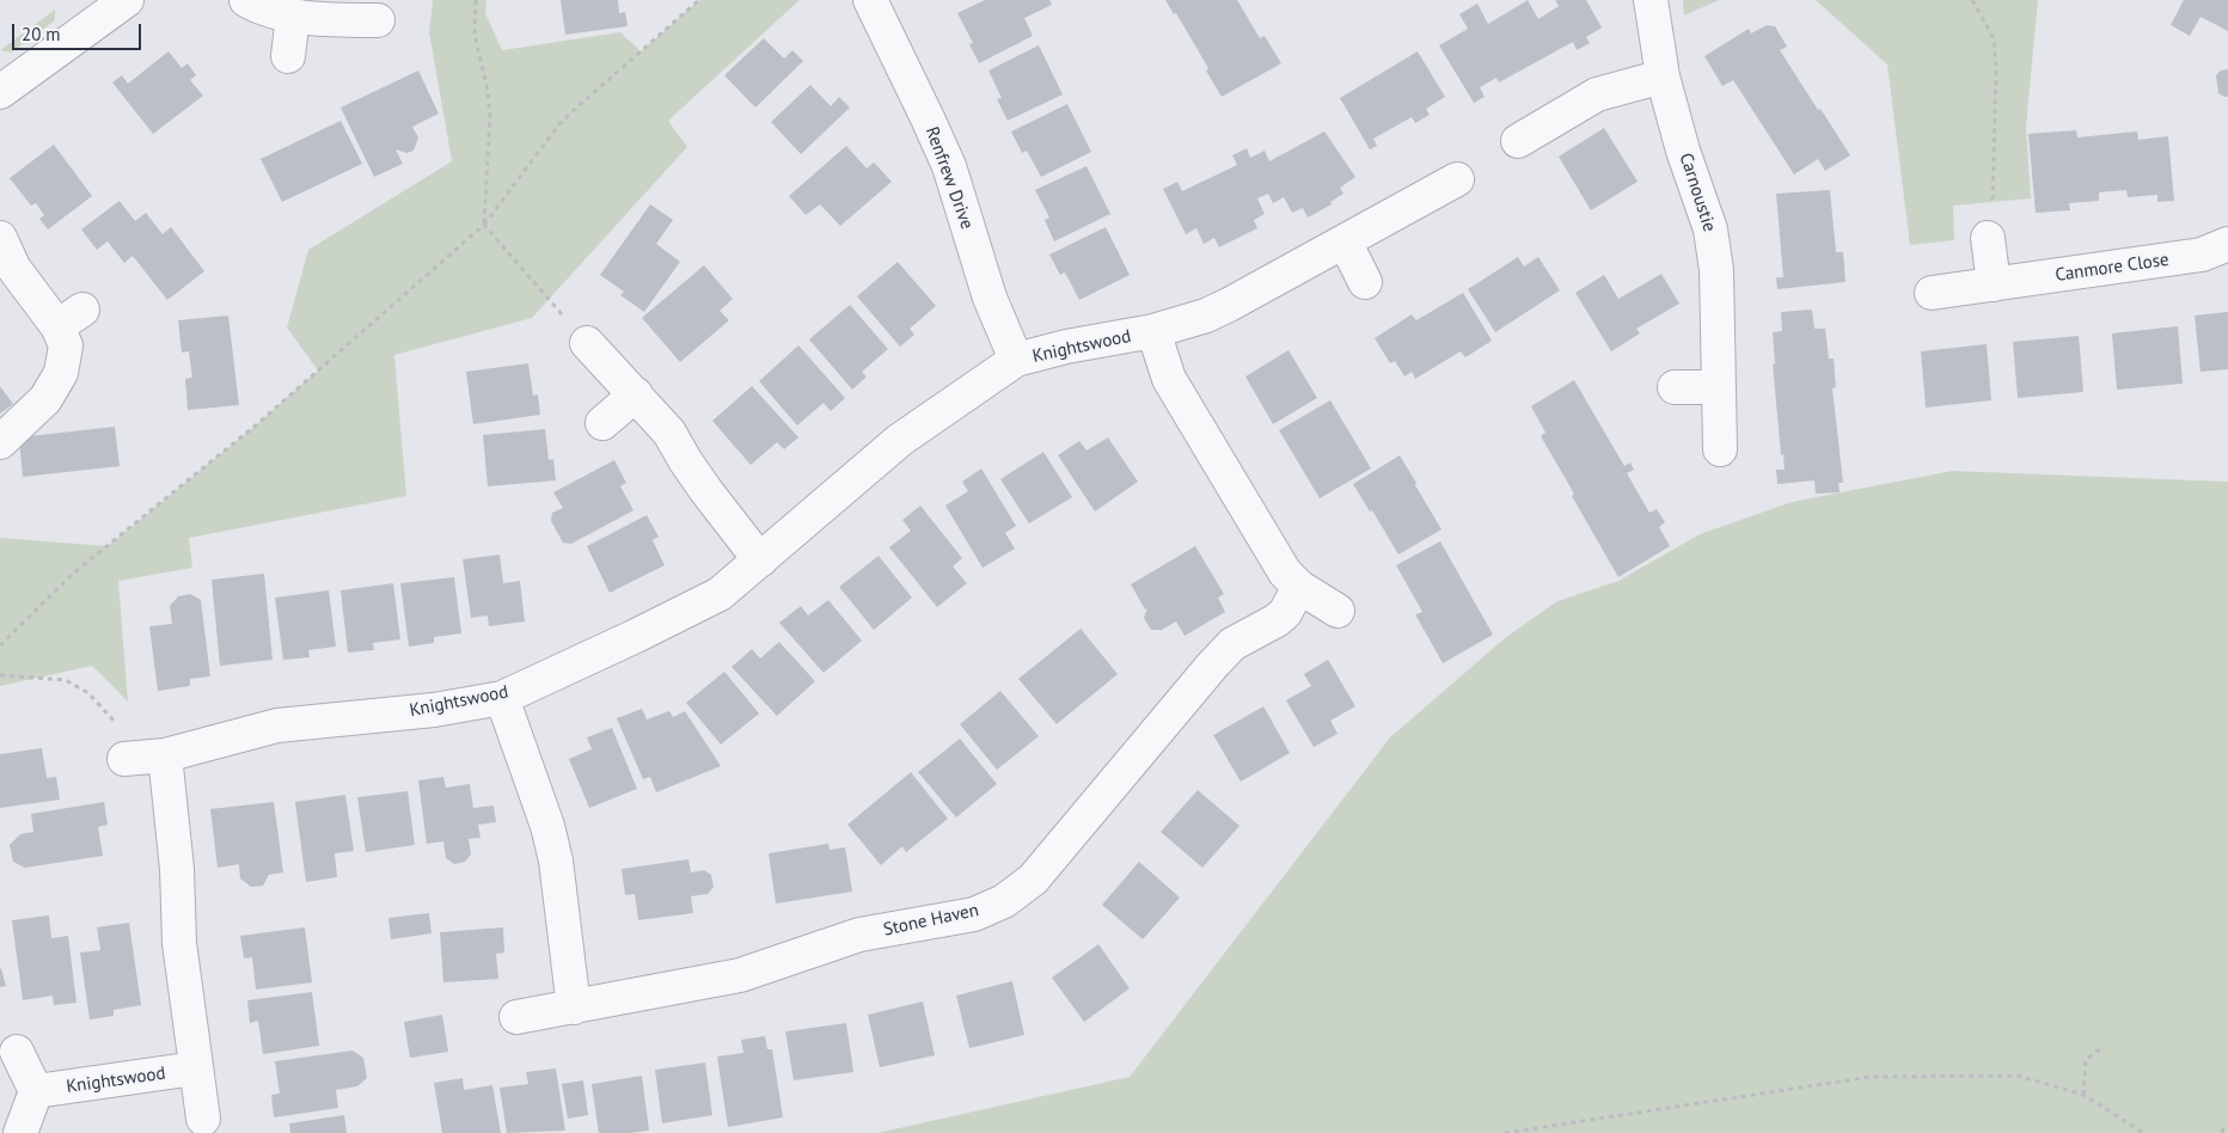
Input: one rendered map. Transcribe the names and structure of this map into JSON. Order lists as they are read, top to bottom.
{
  "streets": {
    "street": [
      "Renfrew Drive",
      "Carnoustie",
      "Canmore Close",
      "Knightswood",
      "Stone Haven"
    ]
  },
  "crossings": [
    ["Renfrew Drive", "Knightswood"]
  ],
  "scale_bar": "20 m"
}
